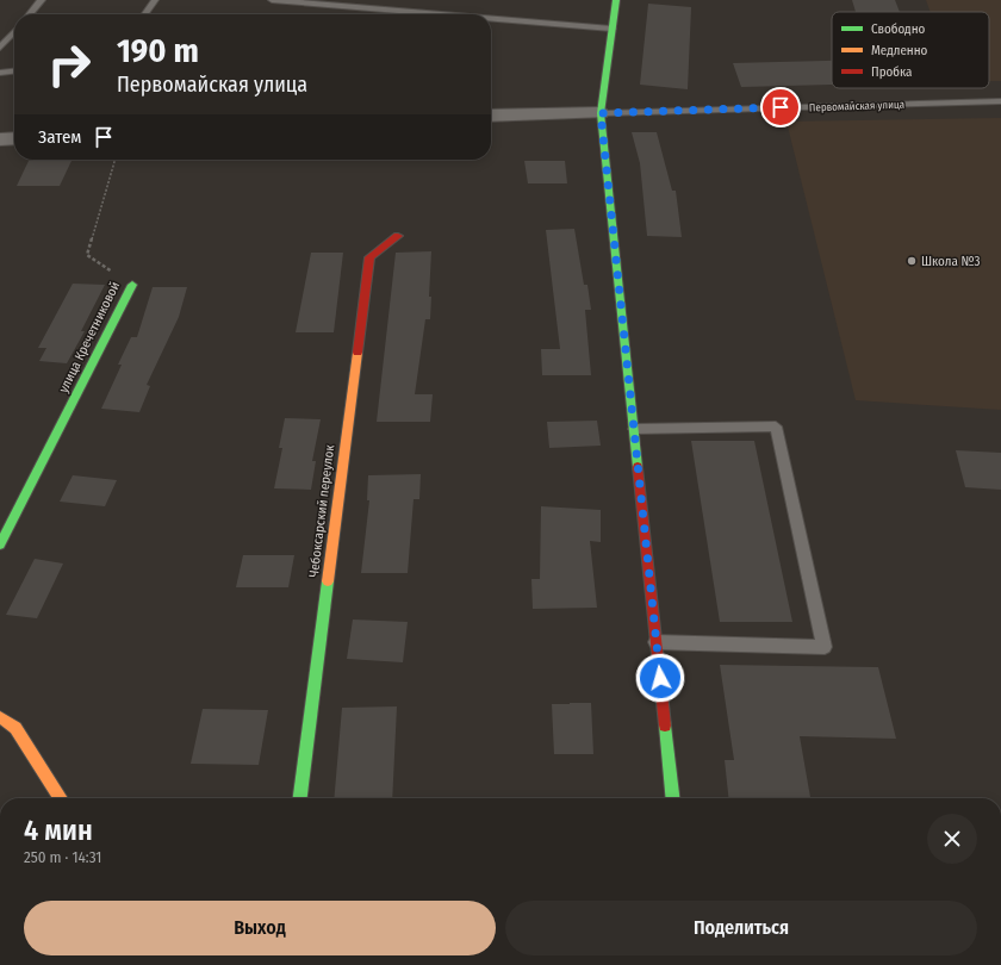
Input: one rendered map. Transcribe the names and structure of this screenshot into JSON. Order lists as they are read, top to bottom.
{
  "streets": {
    "street": ["Первомайская улица", "улица Кречетниковой", "Чебоксарский переулок"]
  },
  "places": ["Школа №3"],
  "legend": ["Свободно", "Медленно", "Пробка"],
  "page": {
    "turn": ["190 m", "Первомайская улица"],
    "then": "Затем",
    "heading": ["4 мин", "250 m · 14:31"],
    "buttons": ["Выход", "Поделиться"]
  }
}
